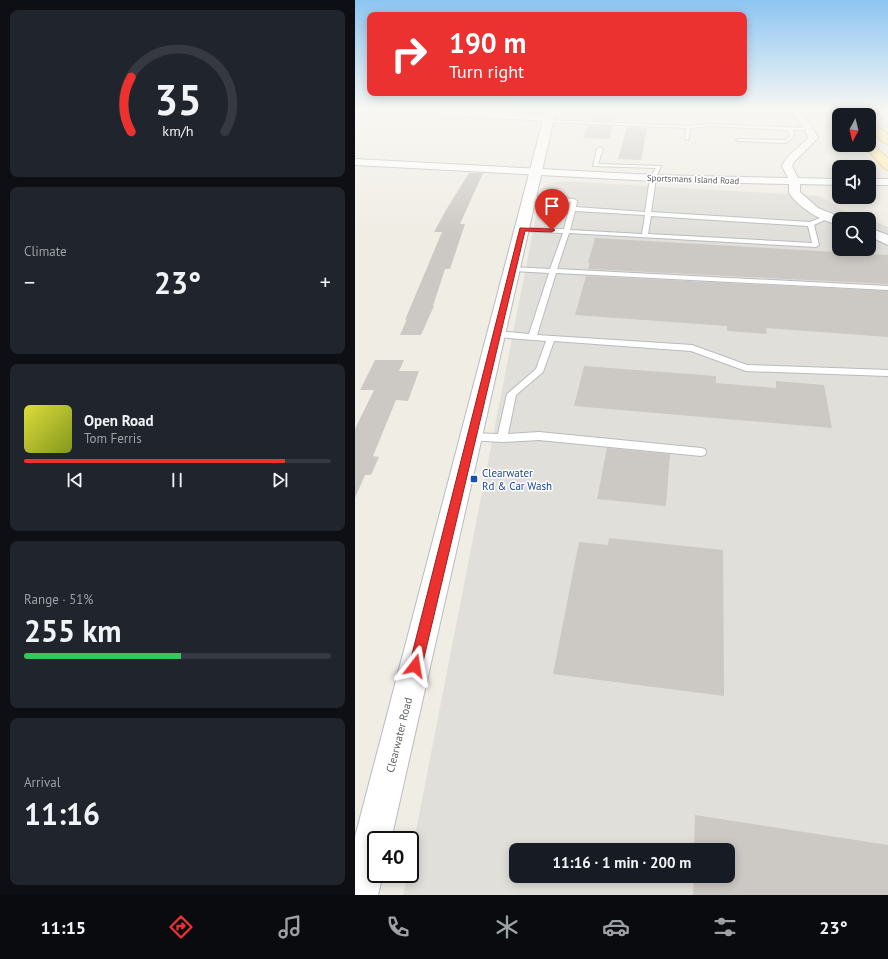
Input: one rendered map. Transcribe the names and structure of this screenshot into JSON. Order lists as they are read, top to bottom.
{
  "streets": {
    "street": ["Sportsmans Island Road", "Clearwater Road"]
  },
  "crossings": [
    ["Sportsmans Island Road", "Clearwater Road"]
  ],
  "places": {
    "transit": ["Clearwater Rd & Car Wash"]
  },
  "north": "bottom",
  "page": {
    "turn": ["190 m", "Turn right"],
    "tile": [
      "Climate",
      ["Range · 51%", "255 km"],
      ["Arrival", "11:16"]
    ],
    "heat": ["−", "23°", "+"],
    "song": ["Open Road", "Tom Ferris"],
    "limit": "40",
    "trip": "11:16 · 1 min · 200 m",
    "tabs": ["11:15", "23°"],
    "gauge": ["35", "km/h"]
  }
}
